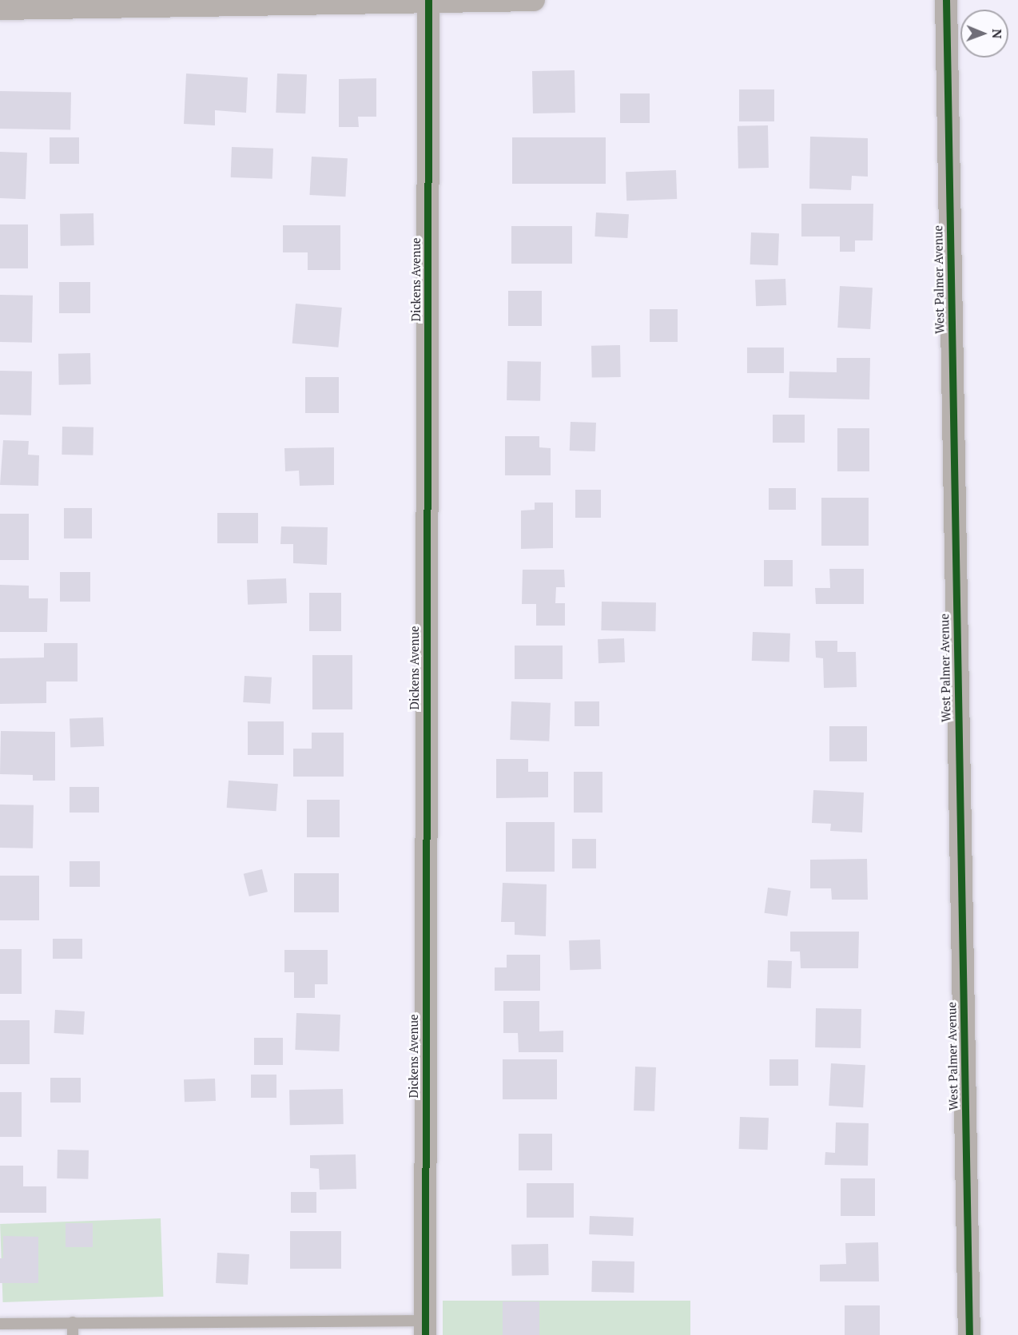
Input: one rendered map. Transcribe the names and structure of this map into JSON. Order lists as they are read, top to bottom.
{
  "streets": {
    "street": ["Dickens Avenue", "West Palmer Avenue"]
  },
  "north": "right"
}
